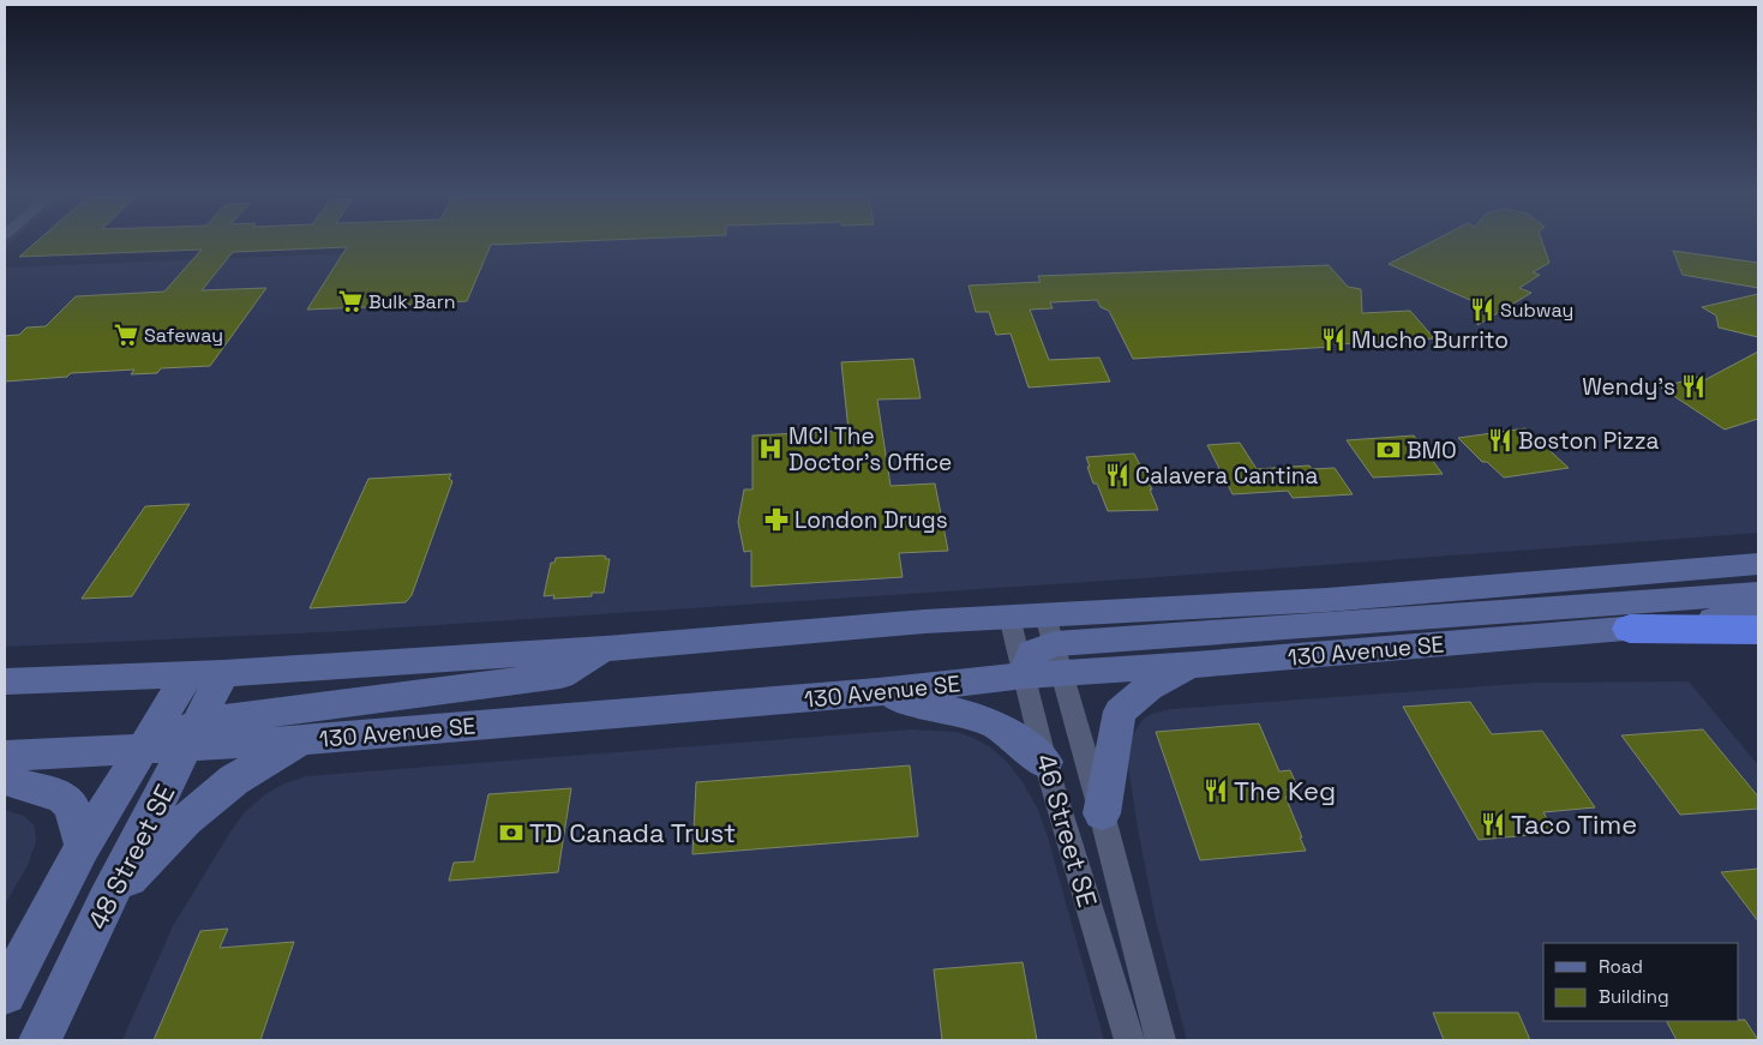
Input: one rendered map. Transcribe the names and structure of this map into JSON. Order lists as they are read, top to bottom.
{
  "streets": {
    "main road": ["130 Avenue SE", "48 Street SE"],
    "street": ["46 Street SE"]
  },
  "crossings": [
    ["130 Avenue SE", "46 Street SE"],
    ["130 Avenue SE", "48 Street SE"]
  ],
  "places": {
    "supermarket": ["Bulk Barn", "Safeway"],
    "restaurant": [
      "Subway",
      "Mucho Burrito",
      "Wendy's",
      "Boston Pizza",
      "Calavera Cantina",
      "The Keg",
      "Taco Time"
    ],
    "hospital": ["MCI The Doctor's Office"],
    "bank": ["BMO", "TD Canada Trust"],
    "pharmacy": ["London Drugs"]
  },
  "legend": ["Road", "Building"]
}
